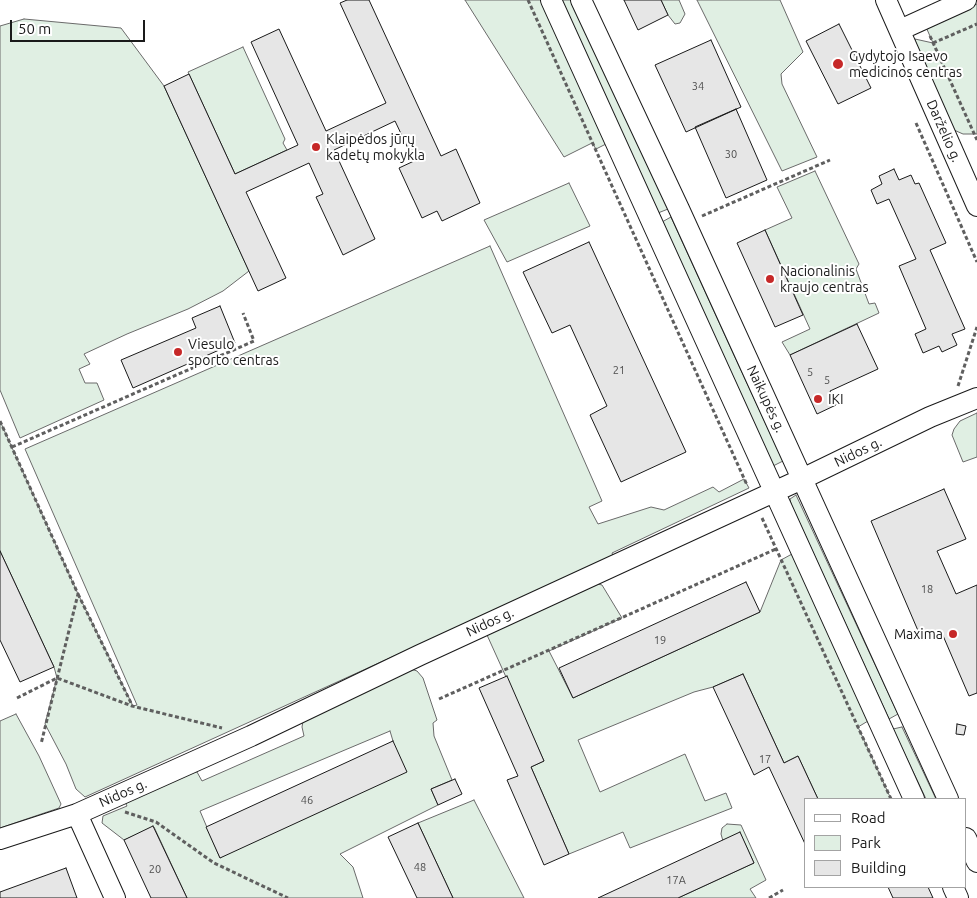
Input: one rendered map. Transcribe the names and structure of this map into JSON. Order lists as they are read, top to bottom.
{
  "streets": {
    "street": ["Darželio g.", "Naikupės g.", "Nidos g."]
  },
  "crossings": [
    ["Naikupės g.", "Nidos g."]
  ],
  "places": [
    "Gydytojo Isaevo medicinos centras",
    "Klaipėdos jūrų kadetų mokykla",
    "Nacionalinis kraujo centras",
    "Viesulo sporto centras",
    "IKI",
    "Maxima"
  ],
  "house_numbers": [
    "34",
    "30",
    "21",
    "5",
    "5",
    "18",
    "19",
    "17",
    "46",
    "48",
    "20",
    "17A"
  ],
  "legend": ["Road", "Park", "Building"],
  "scale_bar": "50 m"
}
